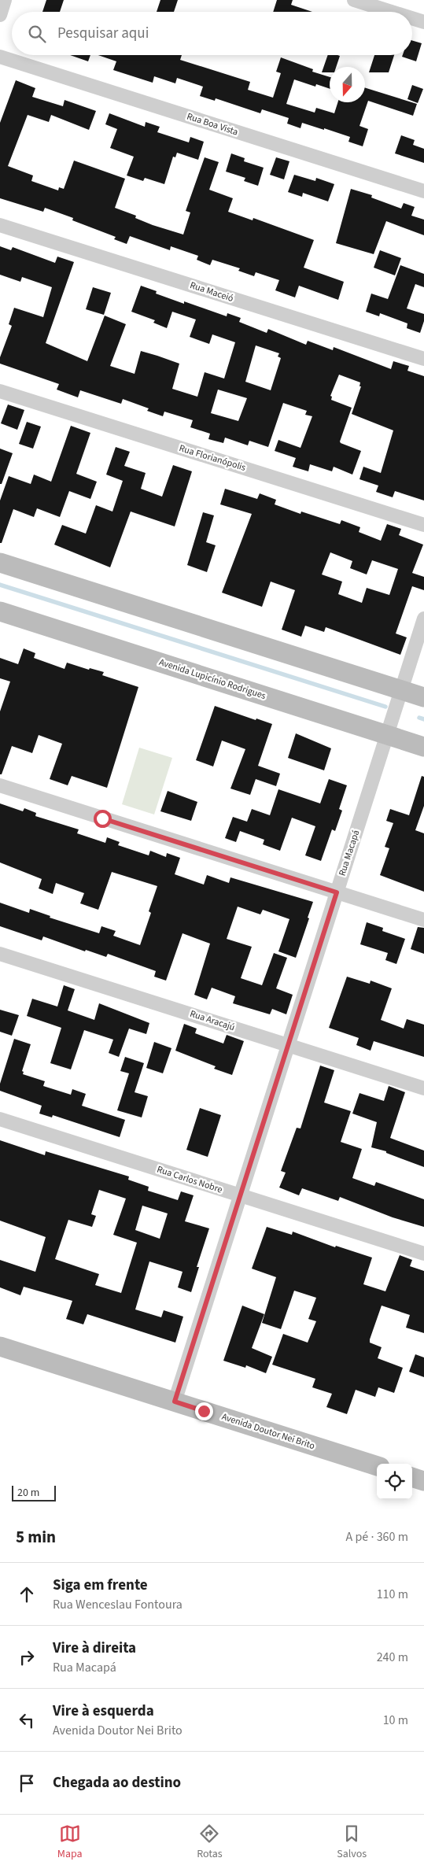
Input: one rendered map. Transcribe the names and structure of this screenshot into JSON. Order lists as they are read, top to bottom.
{
  "streets": {
    "street": [
      "Rua Boa Vista",
      "Rua Maceió",
      "Rua Florianópolis",
      "Avenida Lupicínio Rodrigues",
      "Rua Macapá",
      "Rua Aracajú",
      "Rua Carlos Nobre",
      "Avenida Doutor Nei Brito"
    ]
  },
  "crossings": [
    ["Avenida Lupicínio Rodrigues", "Rua Macapá"],
    ["Rua Macapá", "Rua Aracajú"],
    ["Rua Macapá", "Rua Carlos Nobre"],
    ["Rua Macapá", "Avenida Doutor Nei Brito"]
  ],
  "scale_bar": "20 m",
  "north": "bottom",
  "page": {
    "search": "Pesquisar aqui",
    "scale": "20 m",
    "heading": ["5 min", "A pé · 360 m"],
    "list": [
      ["Siga em frente", "Rua Wenceslau Fontoura", "110 m"],
      ["Vire à direita", "Rua Macapá", "240 m"],
      ["Vire à esquerda", "Avenida Doutor Nei Brito", "10 m"],
      "Chegada ao destino"
    ],
    "nav": ["Mapa", "Rotas", "Salvos"]
  }
}
